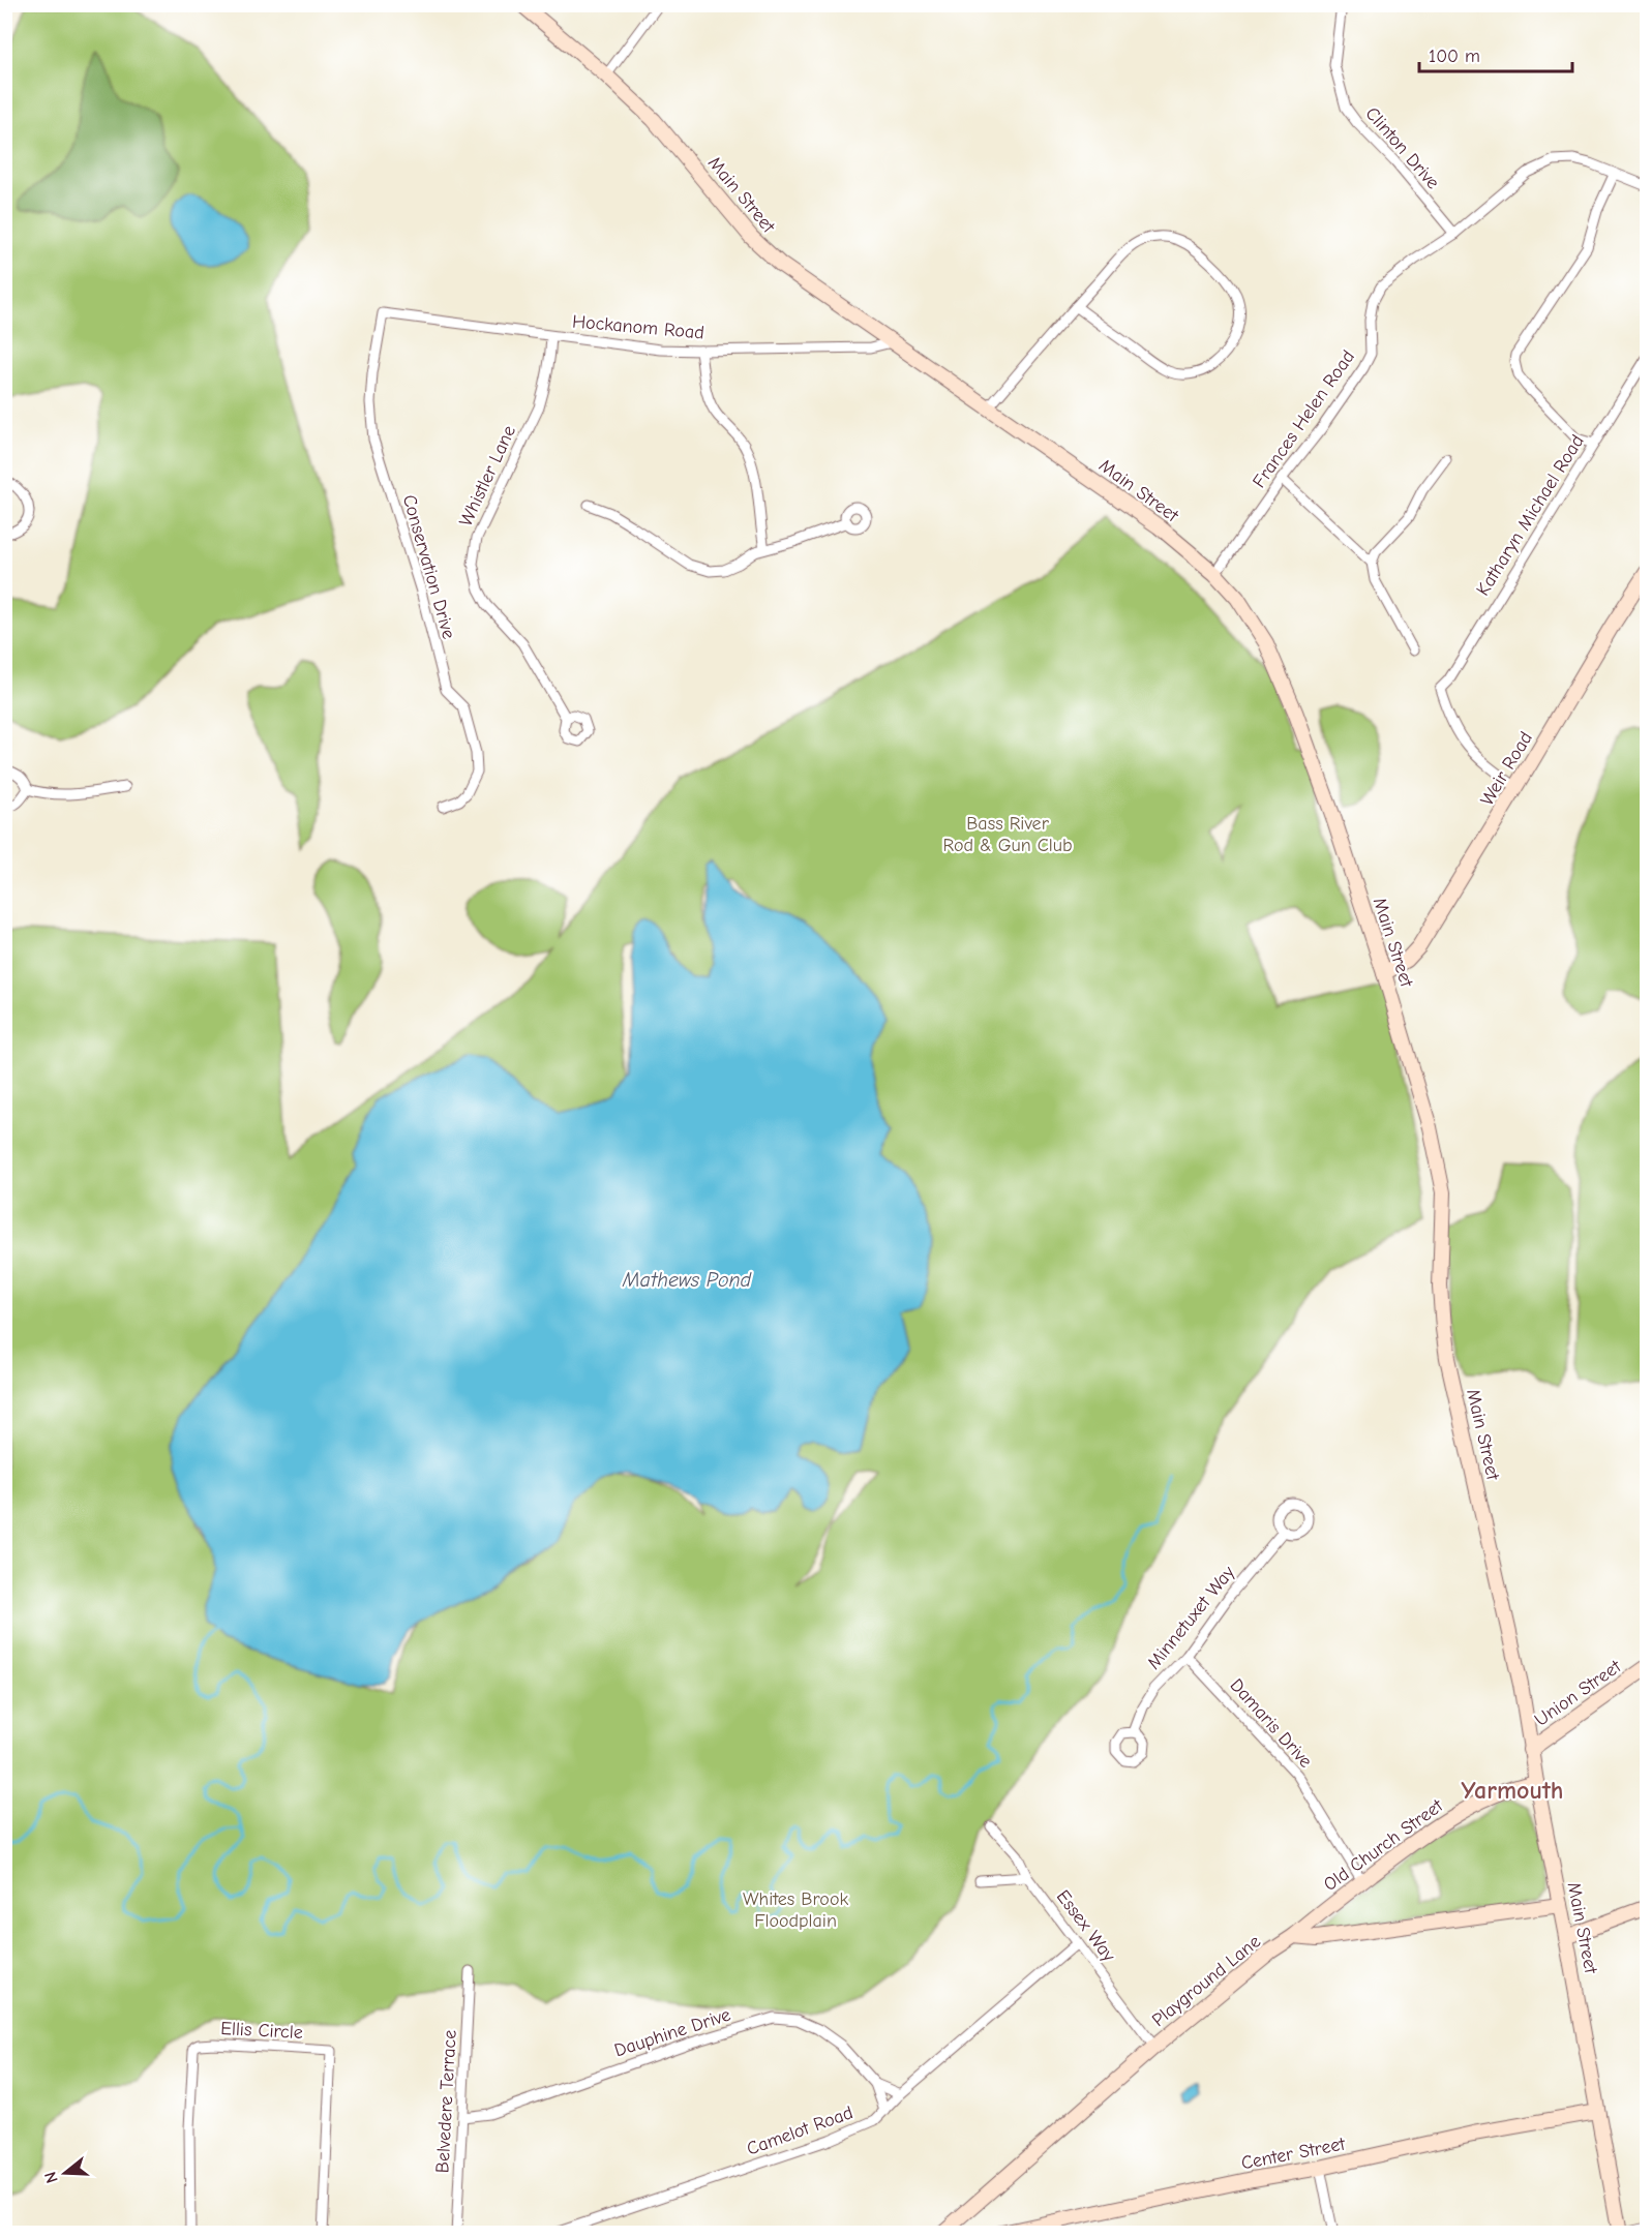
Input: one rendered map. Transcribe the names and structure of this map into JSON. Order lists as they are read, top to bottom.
{
  "streets": {
    "main road": [
      "Main Street",
      "Weir Road",
      "Union Street",
      "Old Church Street",
      "Playground Lane",
      "Center Street"
    ],
    "street": [
      "Clinton Drive",
      "Hockanom Road",
      "Frances Helen Road",
      "Whistler Lane",
      "Katharyn Michael Road",
      "Conservation Drive",
      "Minnetuxet Way",
      "Damaris Drive",
      "Essex Way",
      "Ellis Circle",
      "Dauphine Drive",
      "Belvedere Terrace",
      "Camelot Road"
    ]
  },
  "crossings": [
    ["Clinton Drive", "Frances Helen Road"],
    ["Main Street", "Hockanom Road"],
    ["Main Street", "Frances Helen Road"],
    ["Main Street", "Weir Road"],
    ["Main Street", "Union Street"],
    ["Main Street", "Old Church Street"],
    ["Main Street", "Center Street"],
    ["Hockanom Road", "Whistler Lane"],
    ["Hockanom Road", "Conservation Drive"],
    ["Katharyn Michael Road", "Weir Road"],
    ["Minnetuxet Way", "Damaris Drive"],
    ["Damaris Drive", "Old Church Street"],
    ["Old Church Street", "Playground Lane"],
    ["Essex Way", "Playground Lane"],
    ["Essex Way", "Camelot Road"],
    ["Dauphine Drive", "Belvedere Terrace"],
    ["Dauphine Drive", "Camelot Road"]
  ],
  "districts": ["Yarmouth"],
  "water": ["Mathews Pond"],
  "parks": ["Bass River Rod & Gun Club", "Whites Brook Floodplain"],
  "scale_bar": "100 m",
  "north": "left"
}
